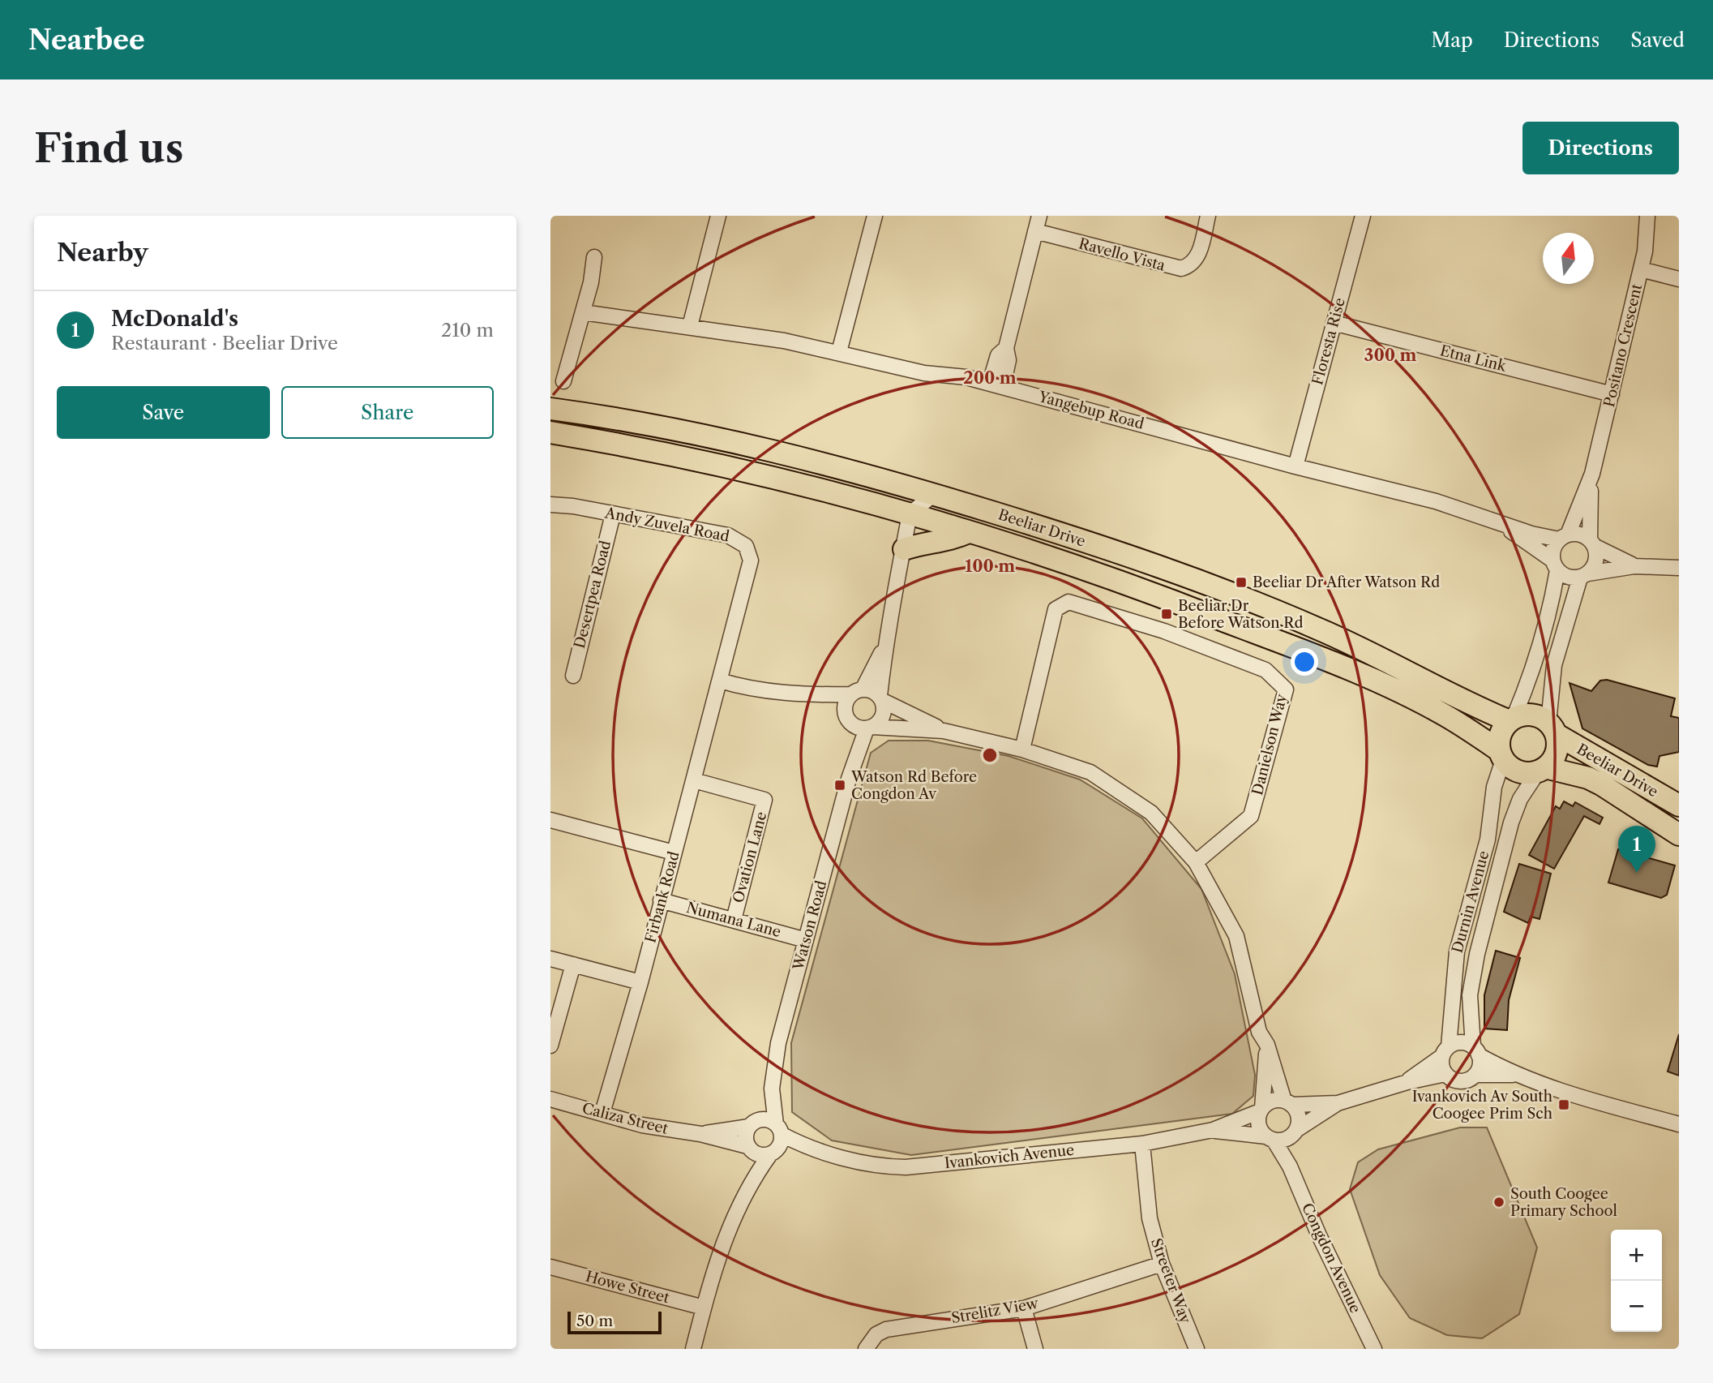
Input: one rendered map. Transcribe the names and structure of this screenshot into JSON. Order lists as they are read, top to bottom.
{
  "streets": {
    "highway": ["Beeliar Drive"],
    "street": [
      "Ravello Vista",
      "Floresta Rise",
      "Positano Crescent",
      "Etna Link",
      "Yangebup Road",
      "Andy Zuvela Road",
      "Desertpea Road",
      "Danielson Way",
      "Ovation Lane",
      "Firbank Road",
      "Durnin Avenue",
      "Numana Lane",
      "Watson Road",
      "Caliza Street",
      "Ivankovich Avenue",
      "Congdon Avenue",
      "Streeter Way",
      "Howe Street",
      "Strelitz View"
    ]
  },
  "crossings": [
    ["Floresta Rise", "Etna Link"],
    ["Floresta Rise", "Yangebup Road"],
    ["Positano Crescent", "Etna Link"],
    ["Positano Crescent", "Yangebup Road"],
    ["Andy Zuvela Road", "Desertpea Road"],
    ["Andy Zuvela Road", "Firbank Road"],
    ["Beeliar Drive", "Durnin Avenue"],
    ["Ovation Lane", "Firbank Road"],
    ["Ovation Lane", "Numana Lane"],
    ["Firbank Road", "Numana Lane"],
    ["Firbank Road", "Caliza Street"],
    ["Numana Lane", "Watson Road"],
    ["Watson Road", "Caliza Street"],
    ["Watson Road", "Ivankovich Avenue"],
    ["Caliza Street", "Ivankovich Avenue"],
    ["Ivankovich Avenue", "Congdon Avenue"],
    ["Ivankovich Avenue", "Streeter Way"],
    ["Streeter Way", "Strelitz View"]
  ],
  "places": {
    "transit": [
      "Beeliar Dr After Watson Rd",
      "Beeliar Dr Before Watson Rd",
      "Watson Rd Before Congdon Av",
      "Ivankovich Av South Coogee Prim Sch"
    ],
    "other": ["South Coogee Primary School"]
  },
  "scale_bar": "50 m",
  "north": "top",
  "page": {
    "header": "Nearbee",
    "nav": ["Map", "Directions", "Saved"],
    "buttons": [
      "Directions",
      ["Save", "Share"]
    ],
    "title": "Find us",
    "heading": "Nearby",
    "list": [
      {
        "mark": "1",
        "name": "McDonald's",
        "note": "Restaurant · Beeliar Drive",
        "value": "210 m"
      }
    ],
    "pins": "1",
    "map_buttons": ["+", "−"],
    "scale": "50 m"
  },
  "rings": ["300 m", "200 m", "100 m"]
}
